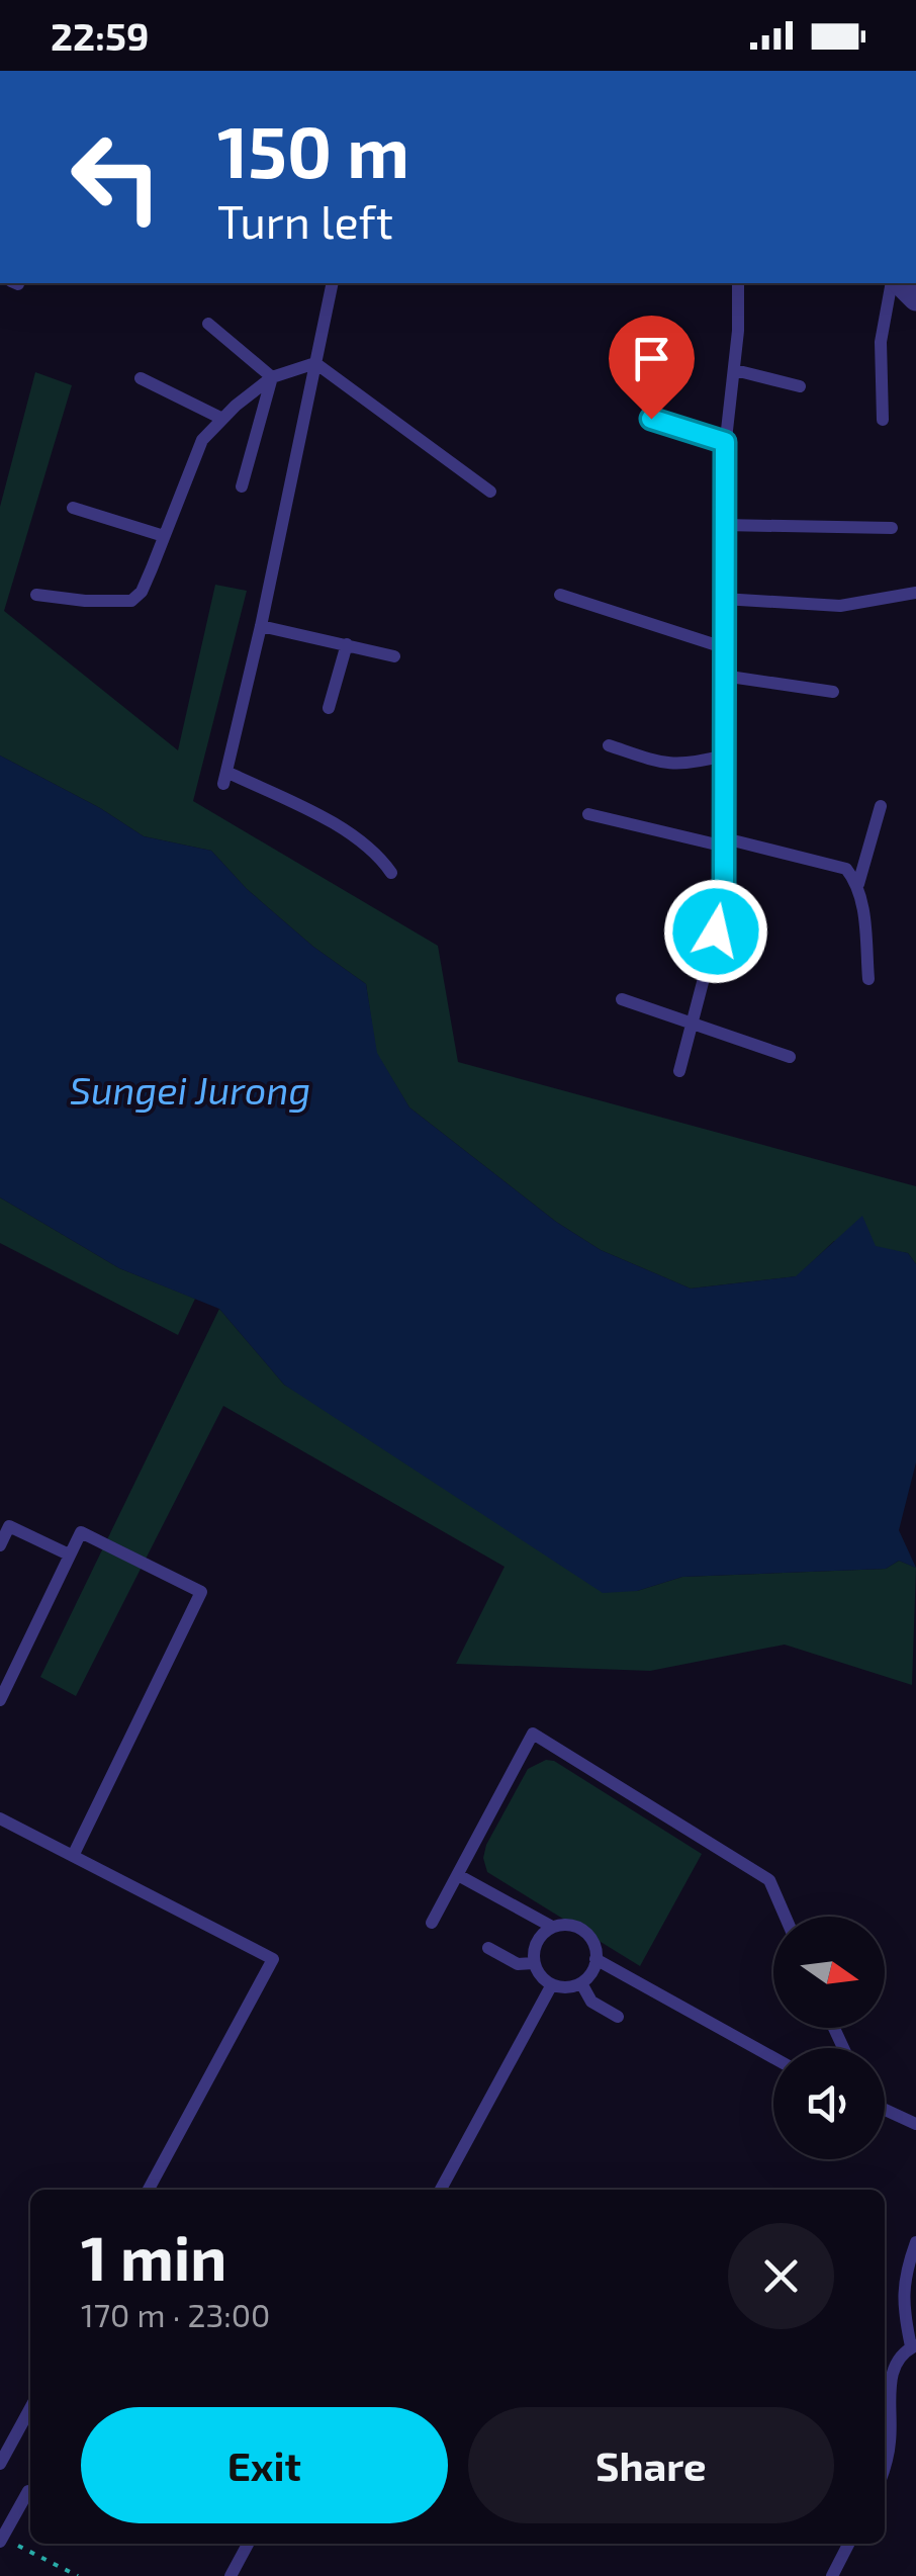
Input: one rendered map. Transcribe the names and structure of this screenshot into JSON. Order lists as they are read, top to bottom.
{
  "water": ["Sungei Jurong"],
  "north": "right",
  "page": {
    "status": "22:59",
    "turn": ["150 m", "Turn left"],
    "heading": ["1 min", "170 m · 23:00"],
    "buttons": ["Exit", "Share"]
  }
}
